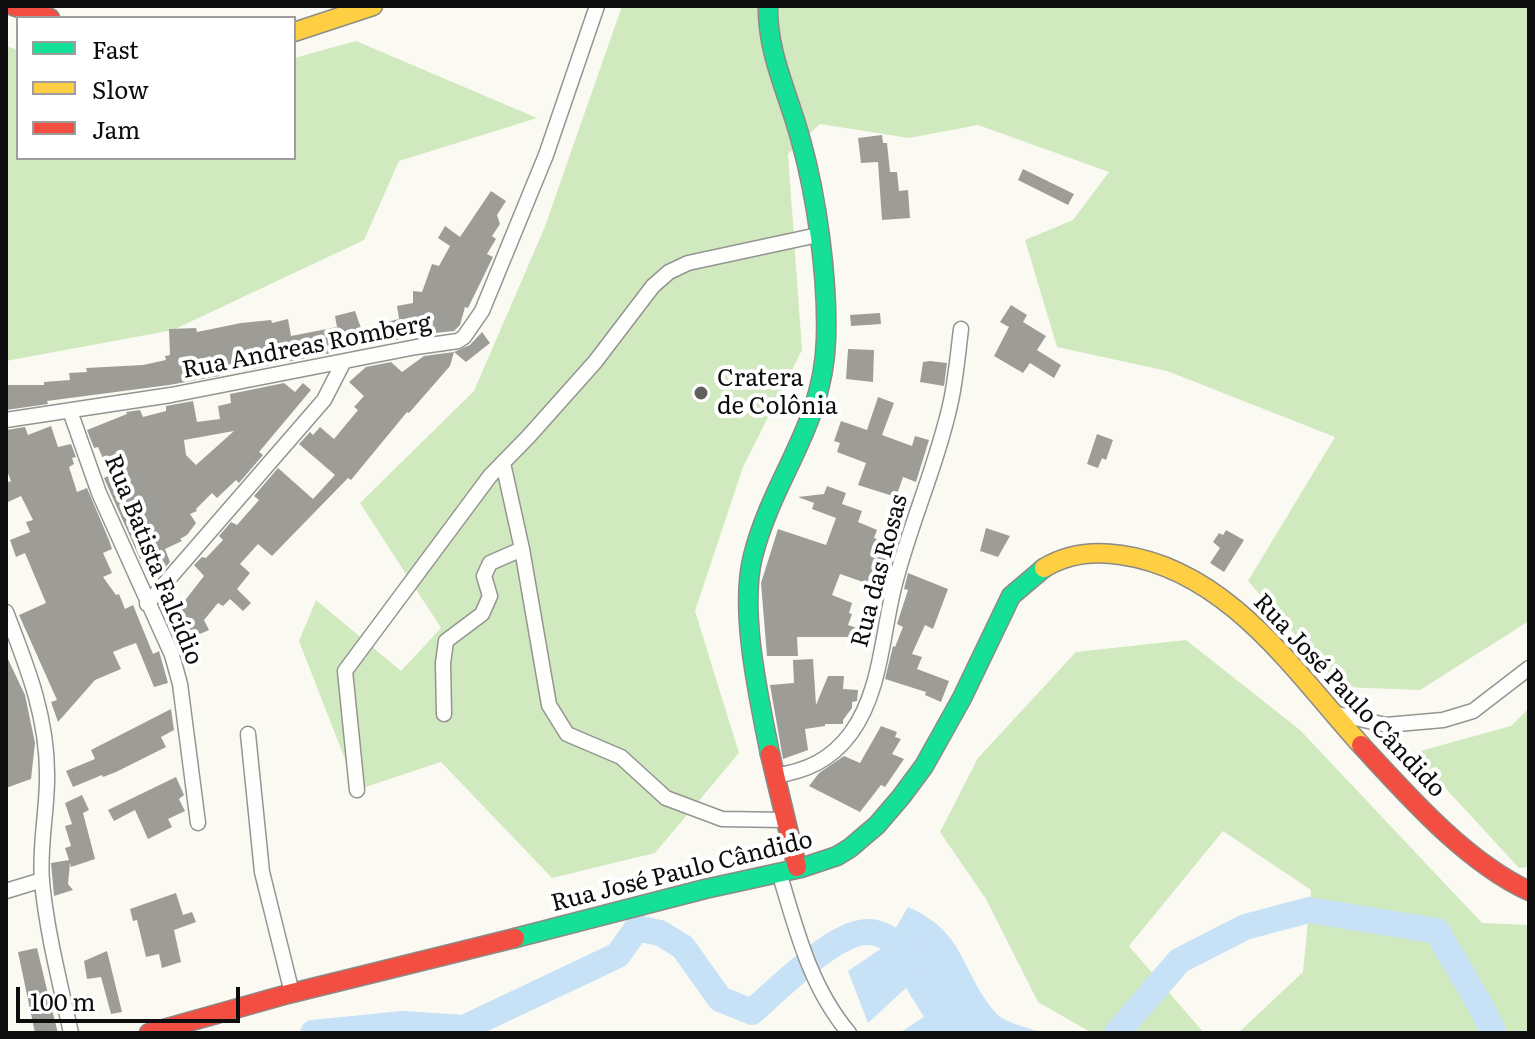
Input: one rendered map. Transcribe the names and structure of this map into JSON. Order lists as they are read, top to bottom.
{
  "streets": {
    "street": [
      "Rua Andreas Romberg",
      "Rua Batista Falcídio",
      "Rua das Rosas",
      "Rua José Paulo Cândido"
    ]
  },
  "crossings": [
    ["Rua Andreas Romberg", "Rua Batista Falcídio"]
  ],
  "places": ["Cratera de Colônia"],
  "legend": ["Fast", "Slow", "Jam"],
  "scale_bar": "100 m"
}
